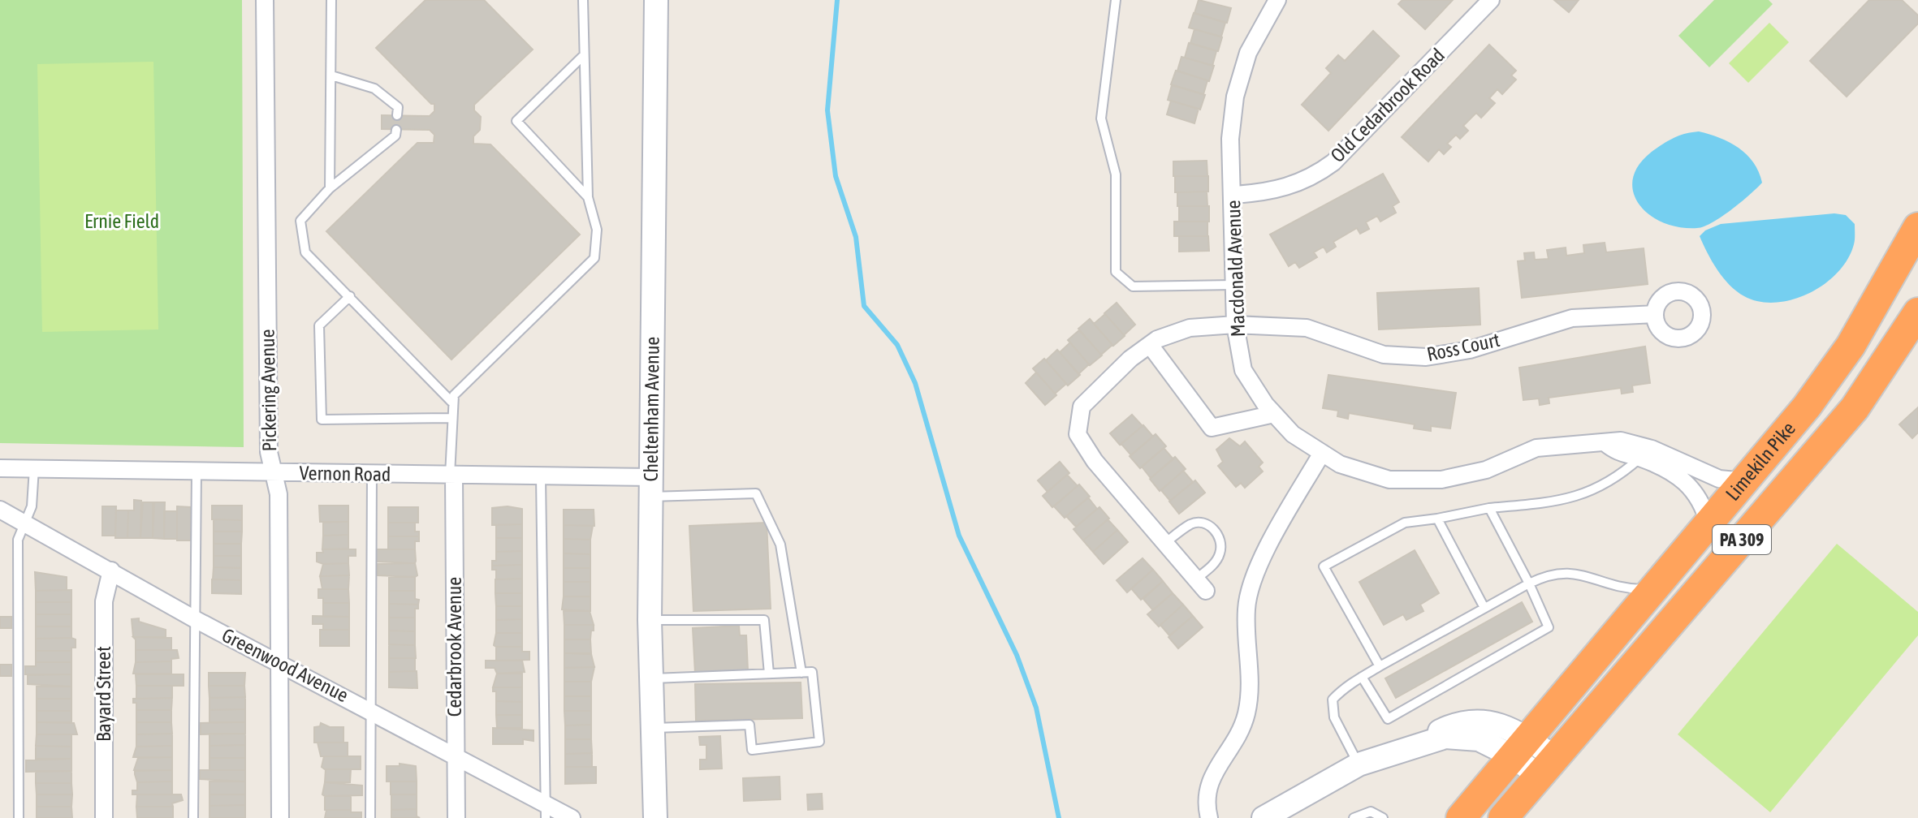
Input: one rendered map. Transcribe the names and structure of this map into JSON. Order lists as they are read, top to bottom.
{
  "streets": {
    "highway": ["Limekiln Pike", "PA 309"],
    "main road": ["Cheltenham Avenue"],
    "street": [
      "Old Cedarbrook Road",
      "Macdonald Avenue",
      "Ross Court",
      "Pickering Avenue",
      "Vernon Road",
      "Cedarbrook Avenue",
      "Greenwood Avenue",
      "Bayard Street"
    ]
  },
  "crossings": [
    ["Old Cedarbrook Road", "Macdonald Avenue"],
    ["Macdonald Avenue", "Ross Court"],
    ["Macdonald Avenue", "Limekiln Pike"],
    ["Pickering Avenue", "Vernon Road"],
    ["Pickering Avenue", "Greenwood Avenue"],
    ["Cheltenham Avenue", "Vernon Road"],
    ["Limekiln Pike", "PA 309"],
    ["Vernon Road", "Cedarbrook Avenue"],
    ["Cedarbrook Avenue", "Greenwood Avenue"],
    ["Greenwood Avenue", "Bayard Street"]
  ],
  "parks": ["Ernie Field"]
}
